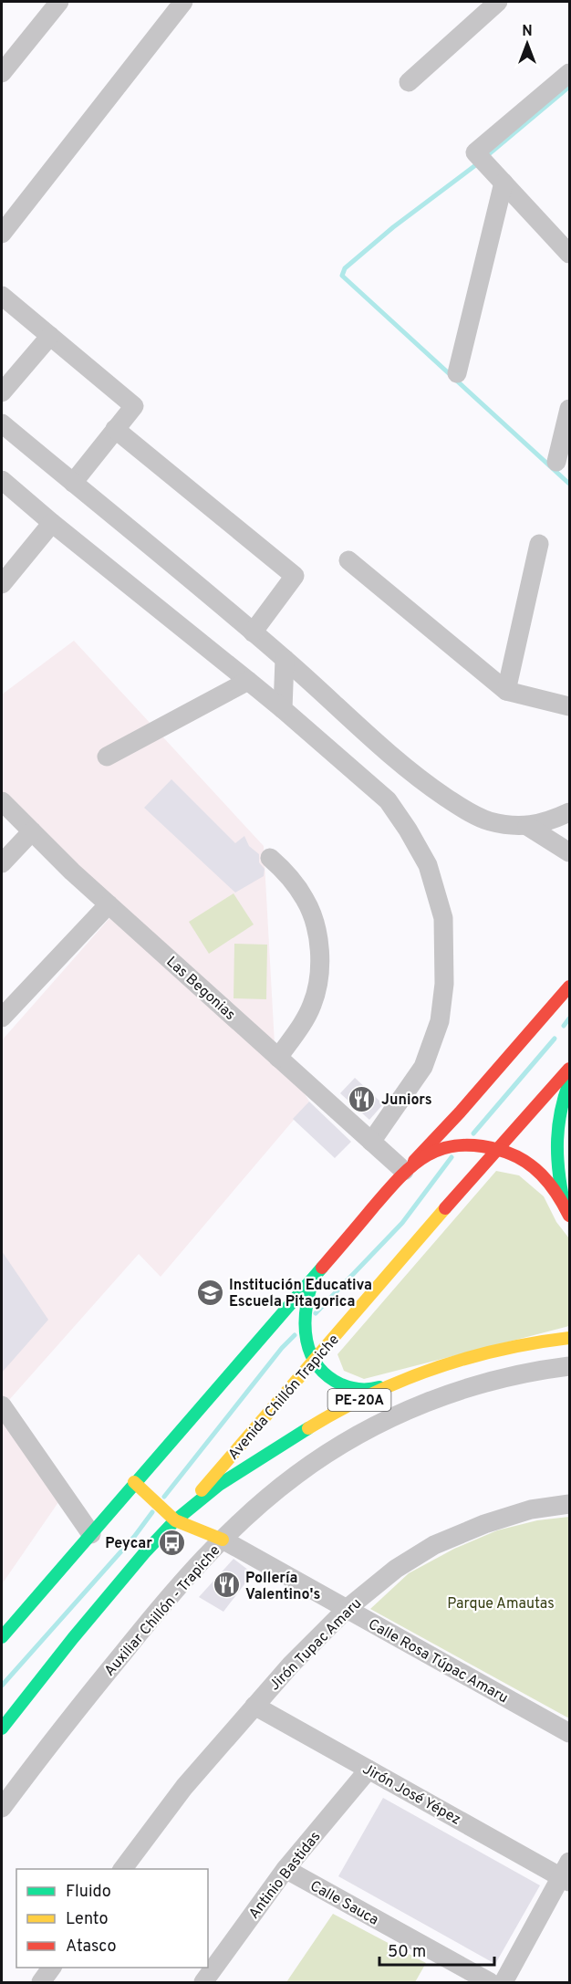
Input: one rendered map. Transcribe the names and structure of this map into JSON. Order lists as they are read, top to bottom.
{
  "streets": {
    "main road": ["Avenida Chillón Trapiche", "PE-20A"],
    "street": [
      "Las Begonias",
      "Auxiliar Chillón - Trapiche",
      "Jirón Tupac Amaru",
      "Calle Rosa Túpac Amaru",
      "Jirón José Yépez",
      "Antinio Bastidas",
      "Calle Sauca"
    ]
  },
  "crossings": [
    ["Avenida Chillón Trapiche", "PE-20A"],
    ["Auxiliar Chillón - Trapiche", "Calle Rosa Túpac Amaru"],
    ["Jirón Tupac Amaru", "Calle Rosa Túpac Amaru"],
    ["Jirón Tupac Amaru", "Jirón José Yépez"],
    ["Jirón José Yépez", "Antinio Bastidas"],
    ["Antinio Bastidas", "Calle Sauca"]
  ],
  "parks": ["Parque Amautas"],
  "places": {
    "restaurant": ["Juniors", "Pollería Valentino's"],
    "school or university": ["Institución Educativa Escuela Pitagorica"],
    "bus stop": ["Peycar"]
  },
  "legend": ["Fluido", "Lento", "Atasco"],
  "scale_bar": "50 m",
  "north": "top"
}
